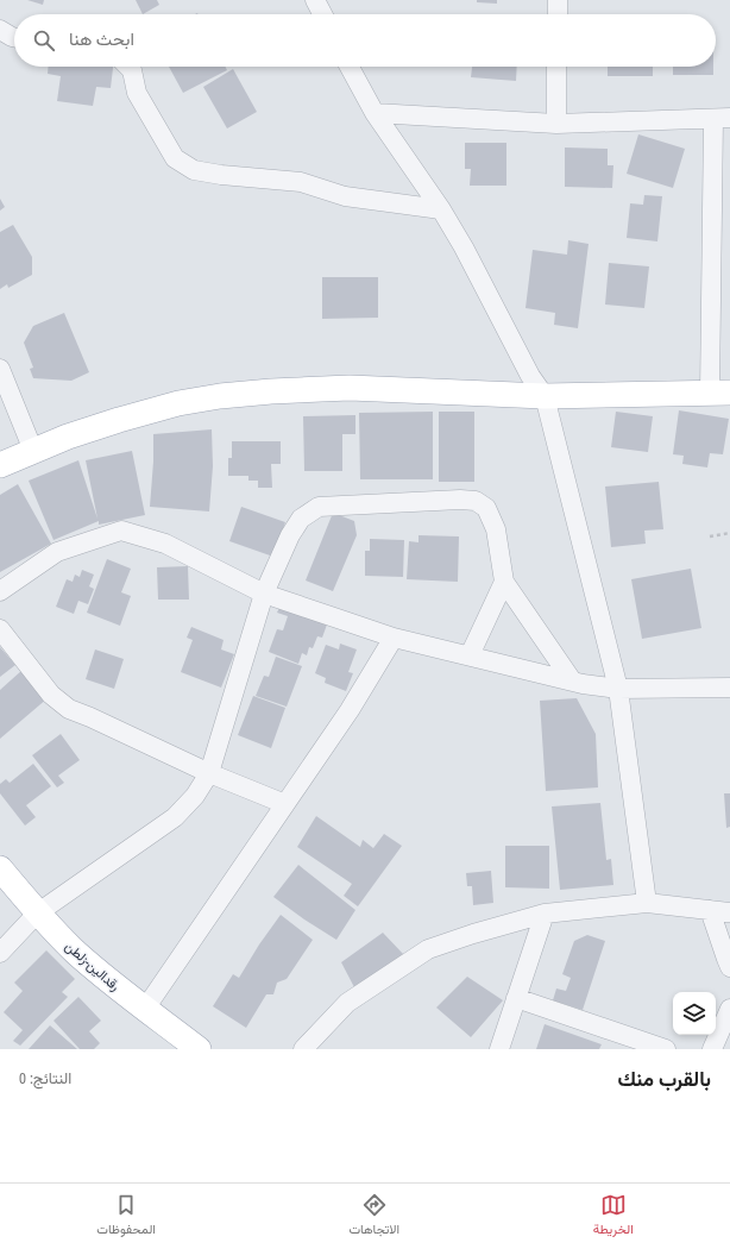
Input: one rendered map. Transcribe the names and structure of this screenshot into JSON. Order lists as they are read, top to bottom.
{
  "streets": {
    "main road": ["رقدالين-زلطن"]
  },
  "page": {
    "search": "ابحث هنا",
    "heading": ["بالقرب منك", "النتائج: 0"],
    "nav": ["الخريطة", "الاتجاهات", "المحفوظات"]
  }
}
